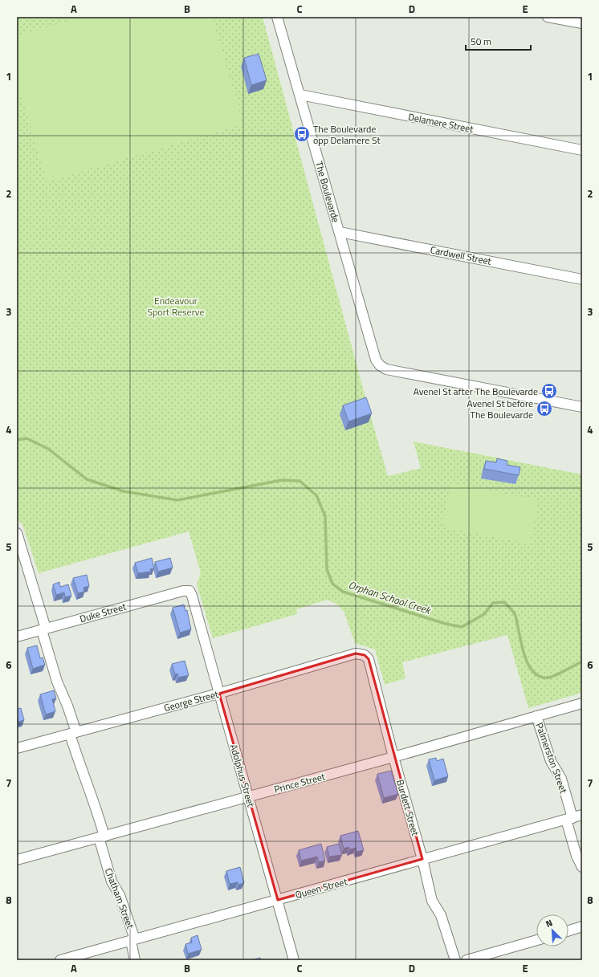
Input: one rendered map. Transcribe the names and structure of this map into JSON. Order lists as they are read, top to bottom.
{
  "streets": {
    "street": [
      "Delamere Street",
      "The Boulevarde",
      "Cardwell Street",
      "Duke Street",
      "George Street",
      "Palmerston Street",
      "Adolphus Street",
      "Prince Street",
      "Burdett Street",
      "Queen Street",
      "Chatham Street"
    ]
  },
  "crossings": [
    ["Delamere Street", "The Boulevarde"],
    ["The Boulevarde", "Cardwell Street"],
    ["Duke Street", "Adolphus Street"],
    ["Duke Street", "Chatham Street"],
    ["George Street", "Adolphus Street"],
    ["George Street", "Burdett Street"],
    ["George Street", "Chatham Street"],
    ["Palmerston Street", "Prince Street"],
    ["Palmerston Street", "Queen Street"],
    ["Adolphus Street", "Prince Street"],
    ["Adolphus Street", "Queen Street"],
    ["Prince Street", "Burdett Street"],
    ["Prince Street", "Chatham Street"],
    ["Burdett Street", "Queen Street"],
    ["Queen Street", "Chatham Street"]
  ],
  "water": ["Orphan School Creek"],
  "parks": ["Endeavour Sport Reserve"],
  "places": {
    "bus stop": ["The Boulevarde opp Delamere St", "Avenel St after The Boulevarde", "Avenel St before The Boulevarde"]
  },
  "scale_bar": "50 m",
  "north": "top left",
  "grid": {
    "columns": [
      "A",
      "B",
      "C",
      "D",
      "E"
    ],
    "rows": [
      "1",
      "2",
      "3",
      "4",
      "5",
      "6",
      "7",
      "8"
    ]
  }
}
